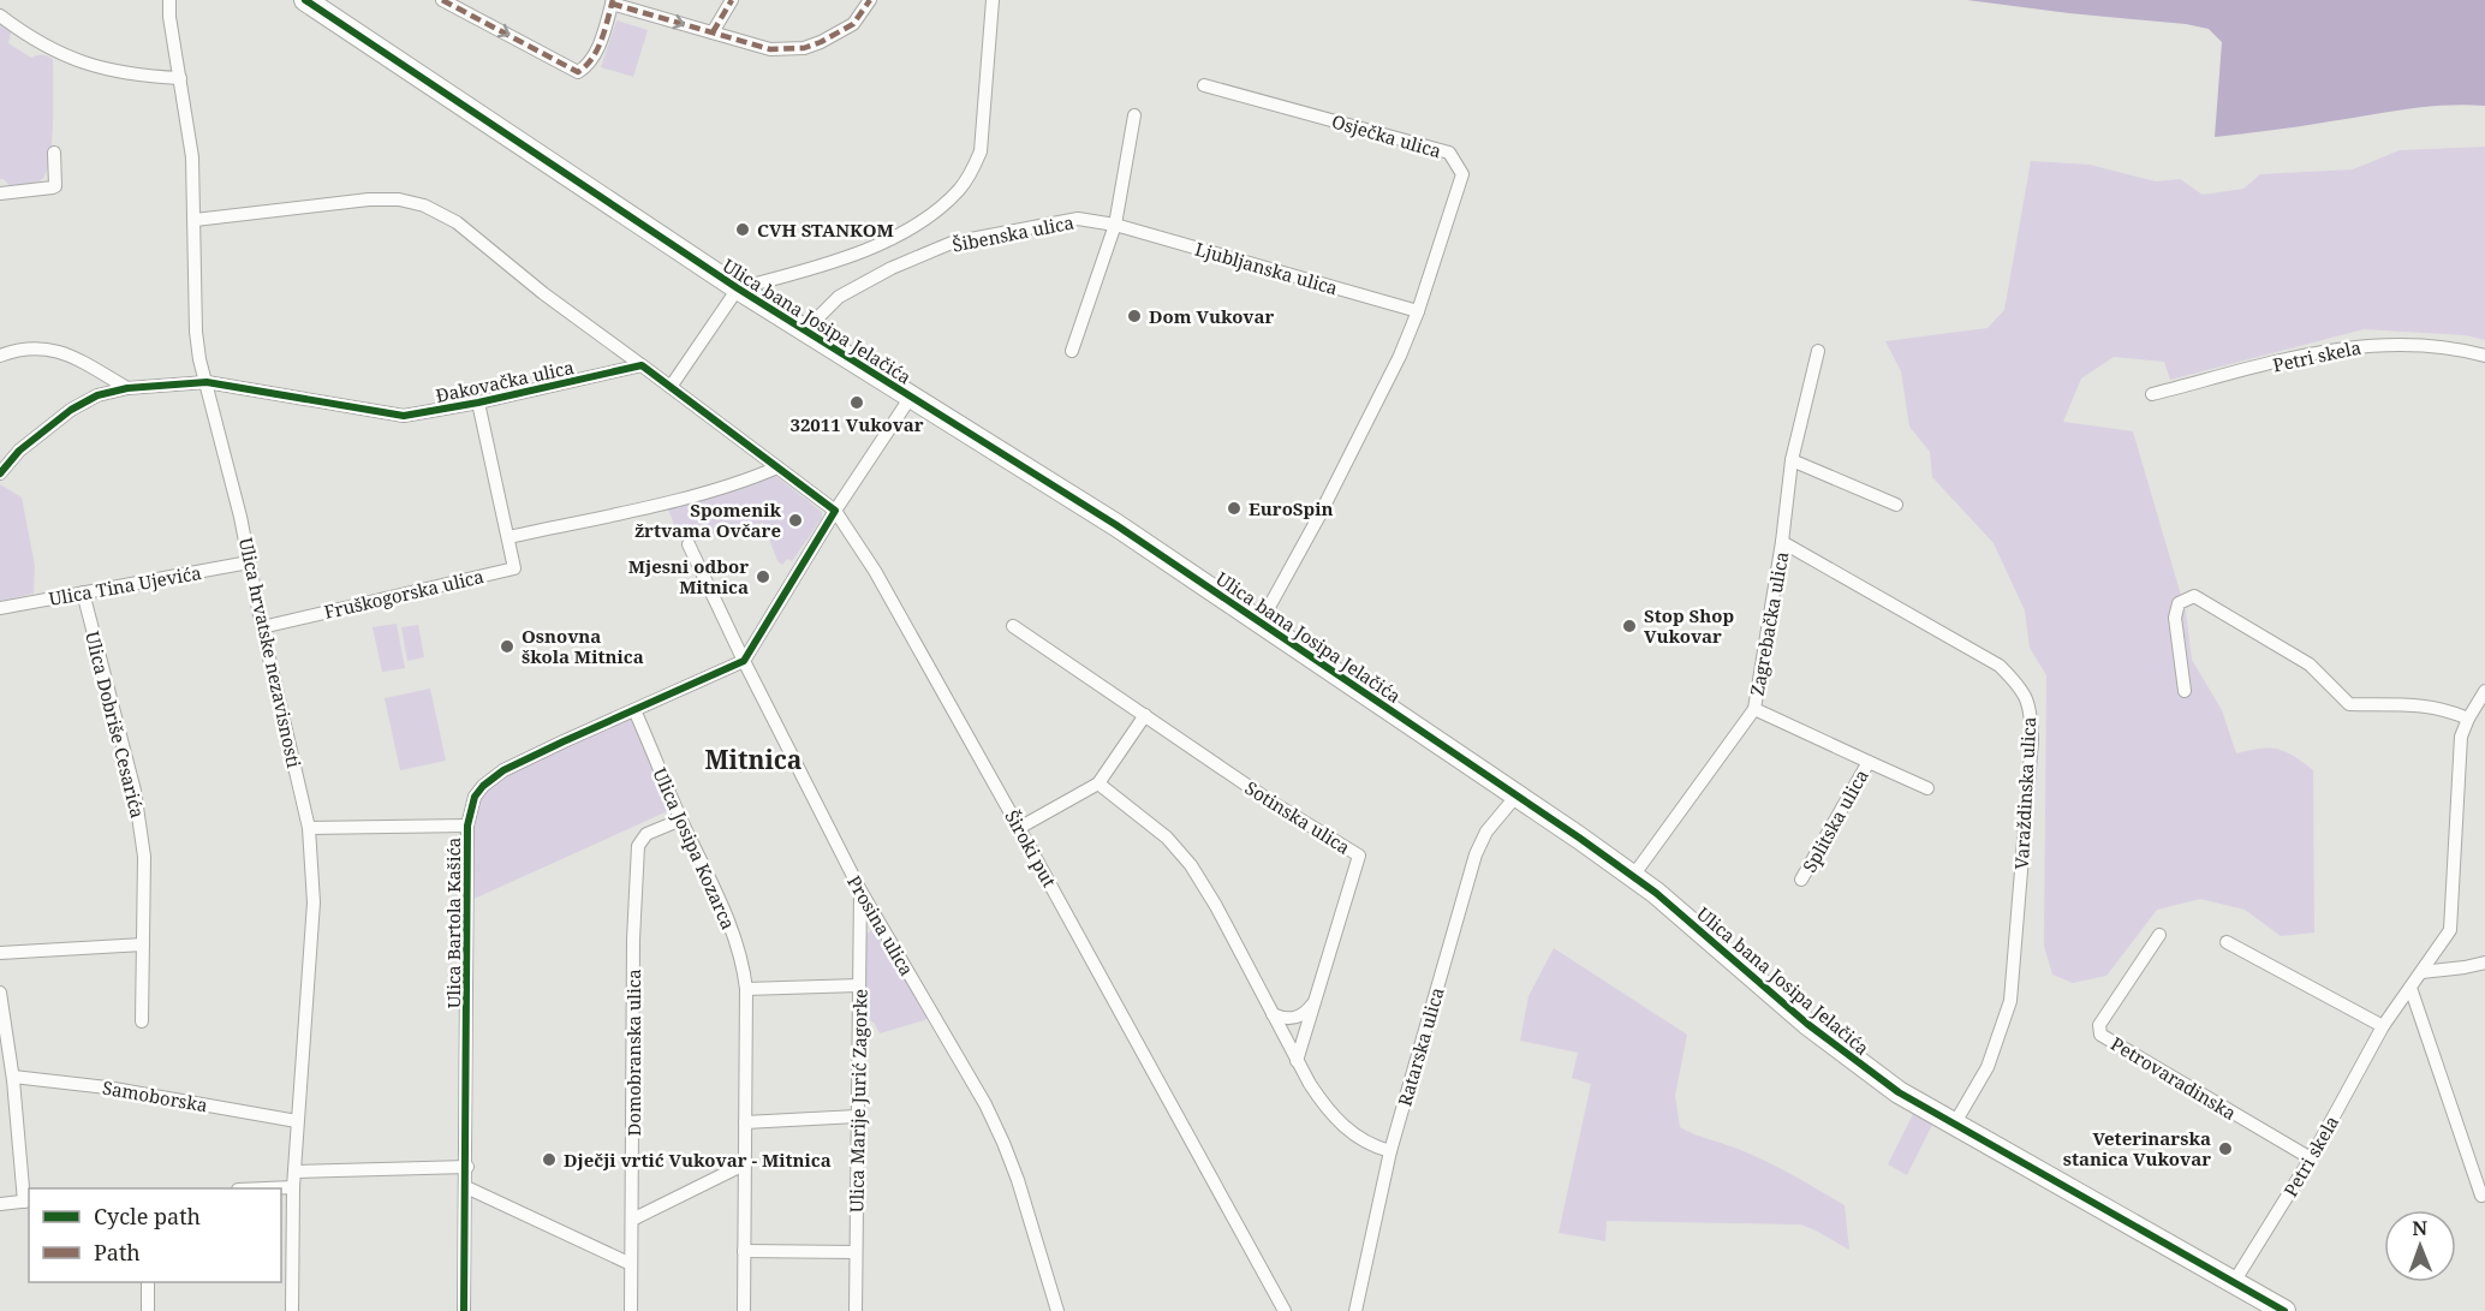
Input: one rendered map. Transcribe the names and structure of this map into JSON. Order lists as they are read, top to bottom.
{
  "streets": {
    "main road": ["Ulica bana Josipa Jelačića"],
    "street": [
      "Osječka ulica",
      "Šibenska ulica",
      "Ljubljanska ulica",
      "Petri skela",
      "Đakovačka ulica",
      "Ulica Tina Ujevića",
      "Fruškogorska ulica",
      "Zagrebačka ulica",
      "Ulica hrvatske nezavisnosti",
      "Ulica Dobriše Cesarića",
      "Varaždinska ulica",
      "Sotinska ulica",
      "Splitska ulica",
      "Ulica Josipa Kozarca",
      "Široki put",
      "Ulica Bartola Kašića",
      "Prosina ulica",
      "Ratarska ulica",
      "Domobranska ulica",
      "Petrovaradinska",
      "Samoborska",
      "Ulica Marije Jurić Zagorke"
    ]
  },
  "crossings": [
    ["Osječka ulica", "Ljubljanska ulica"],
    ["Osječka ulica", "Ulica bana Josipa Jelačića"],
    ["Šibenska ulica", "Ljubljanska ulica"],
    ["Šibenska ulica", "Ulica bana Josipa Jelačića"],
    ["Ulica bana Josipa Jelačića", "Petri skela"],
    ["Ulica bana Josipa Jelačića", "Zagrebačka ulica"],
    ["Ulica bana Josipa Jelačića", "Varaždinska ulica"],
    ["Ulica bana Josipa Jelačića", "Ratarska ulica"],
    ["Petri skela", "Petrovaradinska"],
    ["Đakovačka ulica", "Fruškogorska ulica"],
    ["Đakovačka ulica", "Ulica hrvatske nezavisnosti"],
    ["Ulica Tina Ujevića", "Ulica hrvatske nezavisnosti"],
    ["Ulica Tina Ujevića", "Ulica Dobriše Cesarića"],
    ["Fruškogorska ulica", "Ulica hrvatske nezavisnosti"],
    ["Zagrebačka ulica", "Varaždinska ulica"],
    ["Zagrebačka ulica", "Splitska ulica"],
    ["Ulica hrvatske nezavisnosti", "Ulica Bartola Kašića"],
    ["Ulica hrvatske nezavisnosti", "Samoborska"],
    ["Ulica Josipa Kozarca", "Ulica Bartola Kašića"],
    ["Ulica Josipa Kozarca", "Domobranska ulica"],
    ["Ulica Bartola Kašića", "Prosina ulica"],
    ["Prosina ulica", "Ulica Marije Jurić Zagorke"]
  ],
  "districts": ["Mitnica"],
  "places": [
    "CVH STANKOM",
    "Dom Vukovar",
    "32011 Vukovar",
    "EuroSpin",
    "Spomenik žrtvama Ovčare",
    "Mjesni odbor Mitnica",
    "Stop Shop Vukovar",
    "Osnovna škola Mitnica",
    "Veterinarska stanica Vukovar",
    "Dječji vrtić Vukovar - Mitnica"
  ],
  "legend": ["Cycle path", "Path"],
  "north": "top"
}
